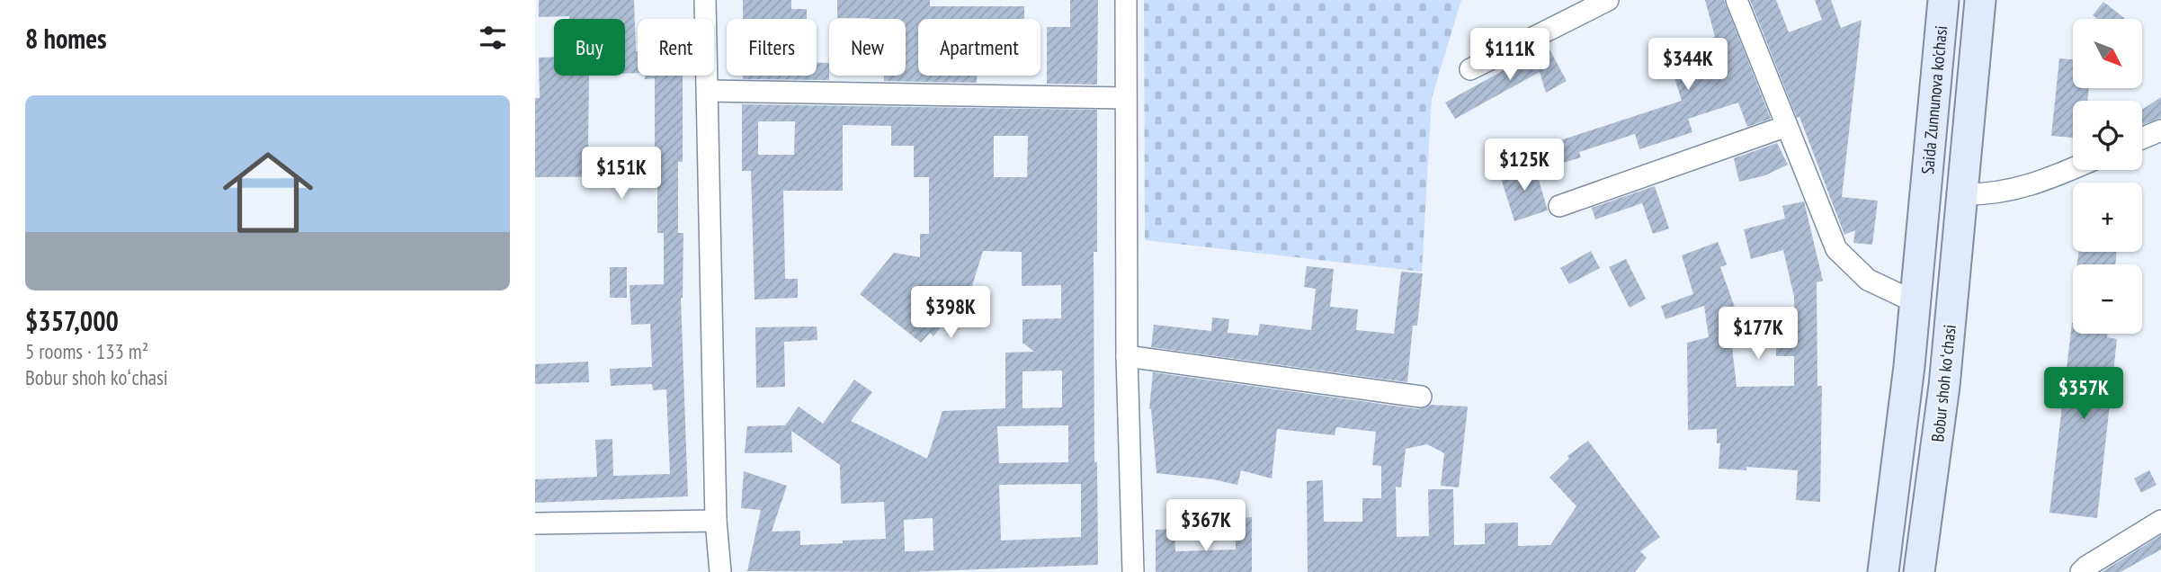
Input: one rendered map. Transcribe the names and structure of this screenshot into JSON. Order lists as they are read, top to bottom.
{
  "streets": {
    "main road": ["Saida Zunnunova ko'chasi", "Bobur shoh koʻchasi"]
  },
  "crossings": [
    ["Saida Zunnunova ko'chasi", "Bobur shoh koʻchasi"]
  ],
  "north": "bottom right",
  "page": {
    "heading": "8 homes",
    "map_buttons": ["+", "−"],
    "chip": [
      "Buy",
      "Rent",
      "Filters",
      "New",
      "Apartment"
    ],
    "price": [
      "$111K",
      "$344K",
      "$125K",
      "$151K",
      "$398K",
      "$177K",
      "$357K",
      "$367K"
    ],
    "list": [
      {
        "name": "$357,000",
        "note": "5 rooms · 133 m² · Bobur shoh koʻchasi"
      }
    ]
  }
}
